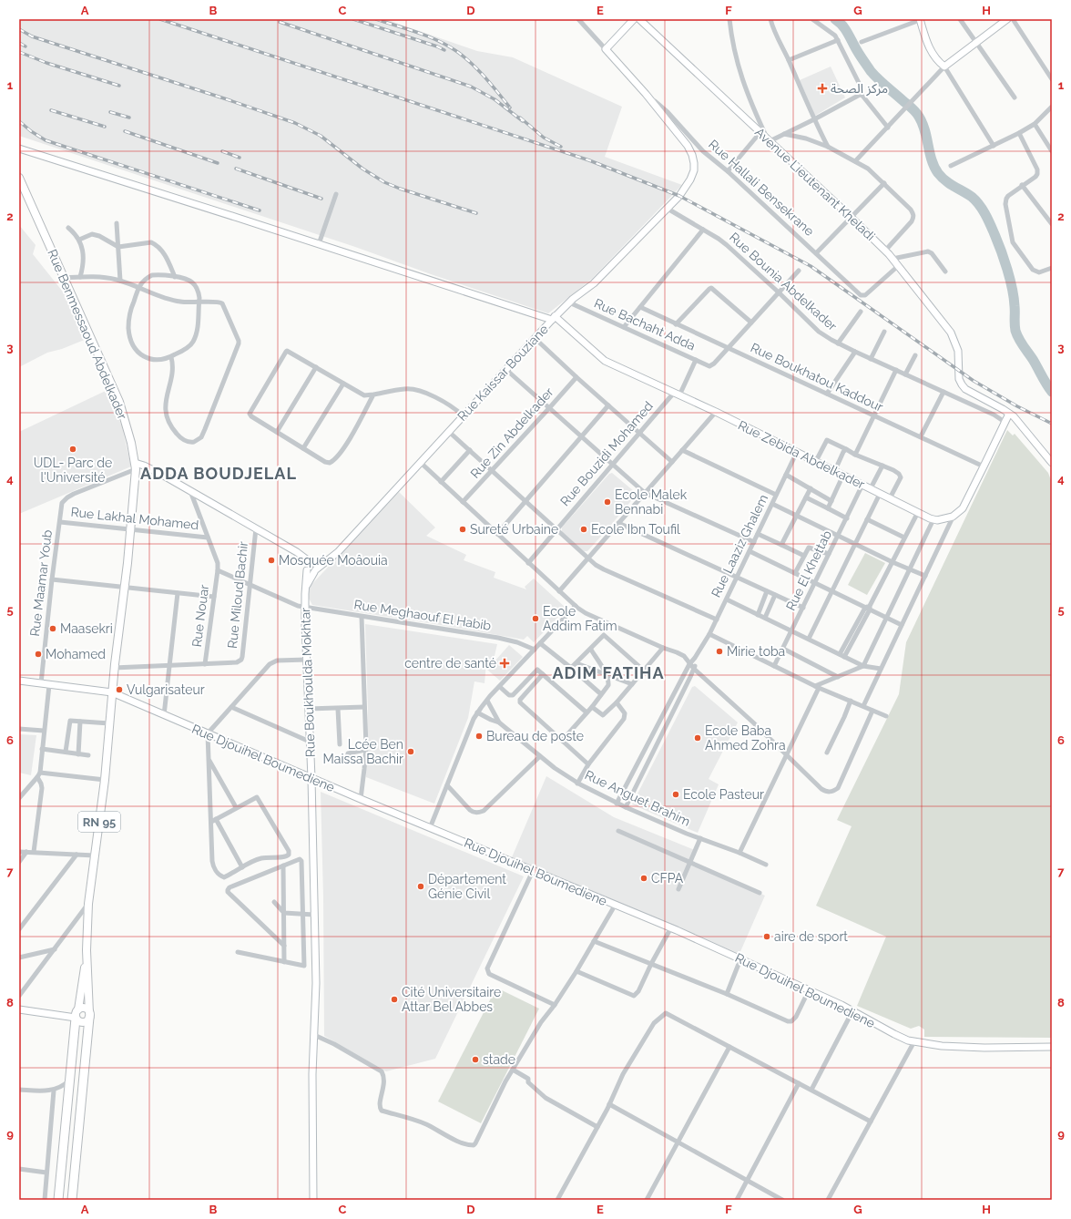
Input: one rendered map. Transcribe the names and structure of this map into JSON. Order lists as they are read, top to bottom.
{
  "streets": {
    "highway": ["RN 95"],
    "main road": ["Rue Benmessaoud Abdelkader"],
    "street": [
      "Avenue Lieutenant Kheladi",
      "Rue Hallali Bensekrane",
      "Rue Bounia Abdelkader",
      "Rue Bachaht Adda",
      "Rue Kaissar Bouziane",
      "Rue Boukhatou Kaddour",
      "Rue Zin Abdelkader",
      "Rue Bouzidi Mohamed",
      "Rue Zebida Abdelkader",
      "Rue Lakhal Mohamed",
      "Rue Laaziz Ghalem",
      "Rue El Khettab",
      "Rue Maamar Youb",
      "Rue Miloud Bachir",
      "Rue Meghaouf El Habib",
      "Rue Nouar",
      "Rue Boukhoulda Mokhtar",
      "Rue Djouihel Boumediene",
      "Rue Anguet Brahim"
    ]
  },
  "crossings": [
    ["Avenue Lieutenant Kheladi", "Rue Hallali Bensekrane"],
    ["Rue Hallali Bensekrane", "Rue Kaissar Bouziane"],
    ["Rue Bounia Abdelkader", "Rue Kaissar Bouziane"],
    ["Rue Bachaht Adda", "Rue Kaissar Bouziane"],
    ["Rue Bachaht Adda", "Rue Boukhatou Kaddour"],
    ["Rue Bachaht Adda", "Rue Bouzidi Mohamed"],
    ["Rue Benmessaoud Abdelkader", "Rue Lakhal Mohamed"],
    ["Rue Benmessaoud Abdelkader", "Rue Maamar Youb"],
    ["Rue Benmessaoud Abdelkader", "Rue Djouihel Boumediene"],
    ["Rue Benmessaoud Abdelkader", "RN 95"],
    ["Rue Kaissar Bouziane", "Rue Zebida Abdelkader"],
    ["Rue Bouzidi Mohamed", "Rue Zebida Abdelkader"],
    ["Rue Zebida Abdelkader", "Rue Laaziz Ghalem"],
    ["Rue Zebida Abdelkader", "Rue El Khettab"],
    ["Rue Lakhal Mohamed", "Rue Maamar Youb"],
    ["Rue Lakhal Mohamed", "Rue Nouar"],
    ["Rue Laaziz Ghalem", "Rue Anguet Brahim"],
    ["Rue Maamar Youb", "Rue Djouihel Boumediene"],
    ["Rue Miloud Bachir", "Rue Meghaouf El Habib"],
    ["Rue Miloud Bachir", "Rue Nouar"],
    ["Rue Meghaouf El Habib", "Rue Nouar"],
    ["Rue Meghaouf El Habib", "Rue Boukhoulda Mokhtar"],
    ["Rue Boukhoulda Mokhtar", "Rue Djouihel Boumediene"],
    ["Rue Djouihel Boumediene", "RN 95"]
  ],
  "districts": ["ADDA BOUDJELAL", "ADIM FATIHA"],
  "places": {
    "health": ["مركز الصحة", "centre de santé"],
    "other": [
      "UDL- Parc de l'Université",
      "Ecole Malek Bennabi",
      "Sureté Urbaine",
      "Ecole Ibn Toufil",
      "Mosquée Moâouia",
      "Ecole Addim Fatim",
      "Maasekri",
      "Mirie toba",
      "Mohamed",
      "Vulgarisateur",
      "Bureau de poste",
      "Ecole Baba Ahmed Zohra",
      "Lcée Ben Maissa Bachir",
      "Ecole Pasteur",
      "CFPA",
      "Département Génie Civil",
      "aire de sport",
      "Cité Universitaire Attar Bel Abbes",
      "stade"
    ]
  },
  "grid": {
    "columns": [
      "A",
      "B",
      "C",
      "D",
      "E",
      "F",
      "G",
      "H"
    ],
    "rows": [
      "1",
      "2",
      "3",
      "4",
      "5",
      "6",
      "7",
      "8",
      "9"
    ]
  }
}
